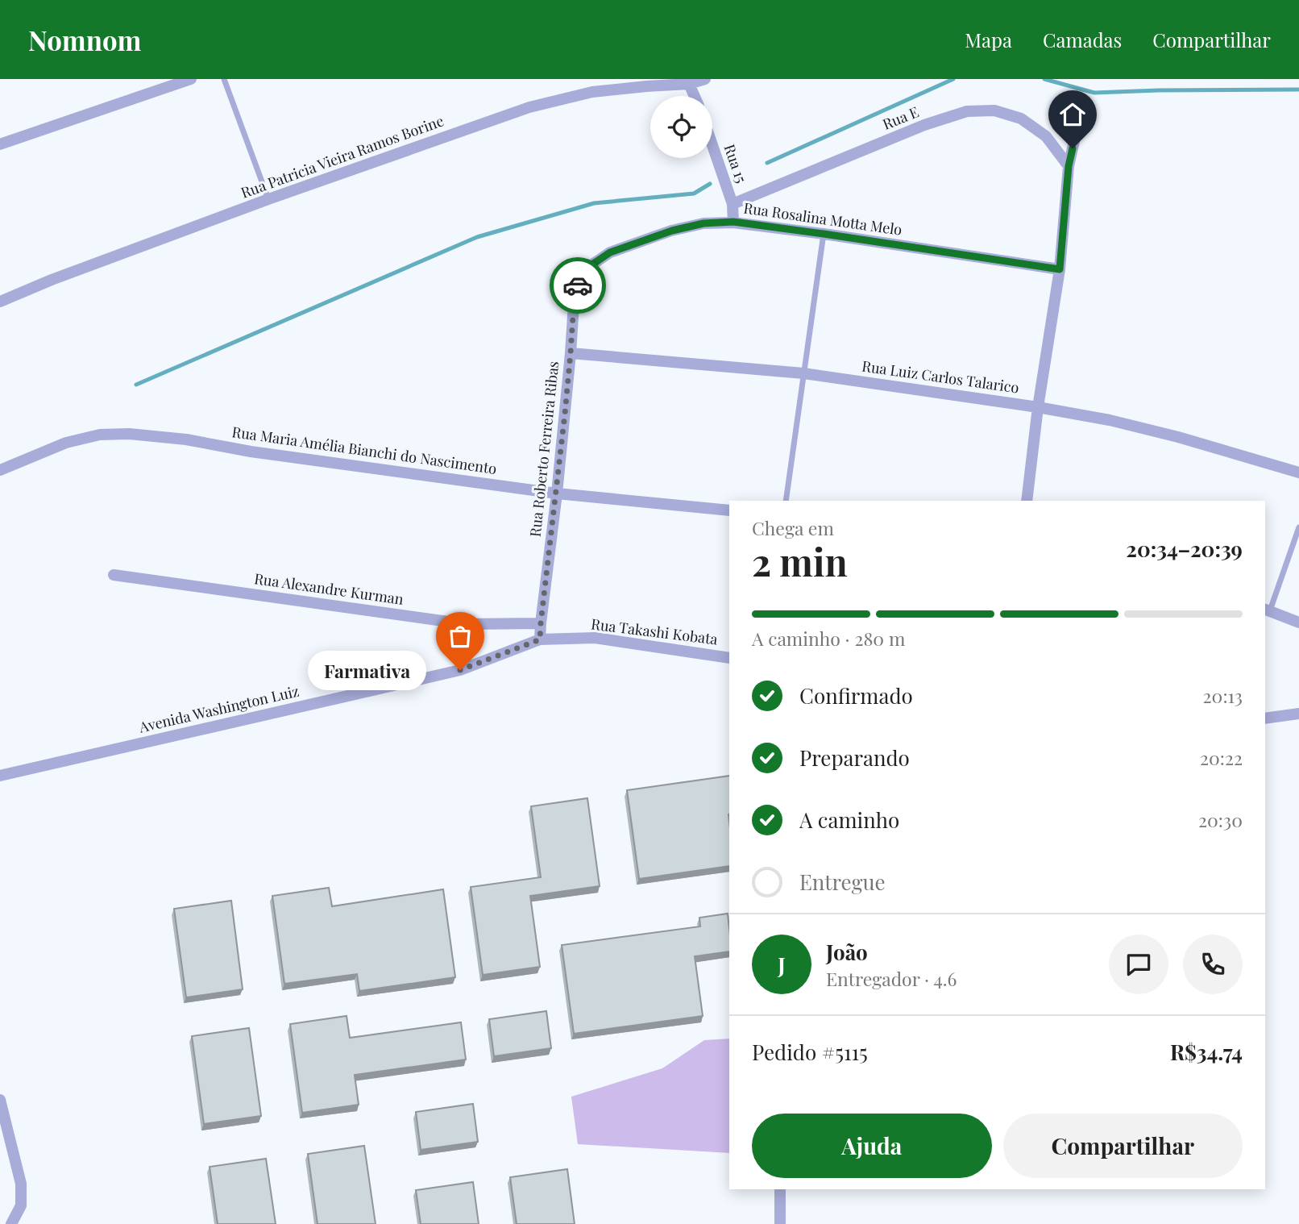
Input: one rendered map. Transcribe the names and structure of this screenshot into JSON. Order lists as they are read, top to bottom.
{
  "streets": {
    "street": [
      "Rua E",
      "Rua Patricia Vieira Ramos Borine",
      "Rua 15",
      "Rua Rosalina Motta Melo",
      "Rua Luiz Carlos Talarico",
      "Rua Roberto Ferreira Ribas",
      "Rua Maria Amélia Bianchi do Nascimento",
      "Rua Alexandre Kurman",
      "Rua Takashi Kobata",
      "Avenida Washington Luiz"
    ]
  },
  "crossings": [
    ["Rua E", "Rua 15"],
    ["Rua 15", "Rua Rosalina Motta Melo"],
    ["Rua Rosalina Motta Melo", "Rua Roberto Ferreira Ribas"],
    ["Rua Luiz Carlos Talarico", "Rua Roberto Ferreira Ribas"],
    ["Rua Roberto Ferreira Ribas", "Rua Maria Amélia Bianchi do Nascimento"],
    ["Rua Roberto Ferreira Ribas", "Rua Alexandre Kurman"],
    ["Rua Roberto Ferreira Ribas", "Rua Takashi Kobata"],
    ["Rua Roberto Ferreira Ribas", "Avenida Washington Luiz"],
    ["Rua Takashi Kobata", "Avenida Washington Luiz"]
  ],
  "places": ["Farmativa"],
  "page": {
    "header": "Nomnom",
    "nav": ["Mapa", "Camadas", "Compartilhar"],
    "heading": ["2 min", "Chega em", "20:34–20:39"],
    "panel": [
      "João",
      "Entregador · 4.6",
      "Pedido #5115",
      "R$34.74"
    ],
    "bar": "A caminho · 280 m",
    "bubble": "Farmativa",
    "list": [
      ["Confirmado", "20:13"],
      ["Preparando", "20:22"],
      ["A caminho", "20:30"],
      "Entregue"
    ],
    "round": "J",
    "buttons": ["Ajuda", "Compartilhar"]
  }
}
